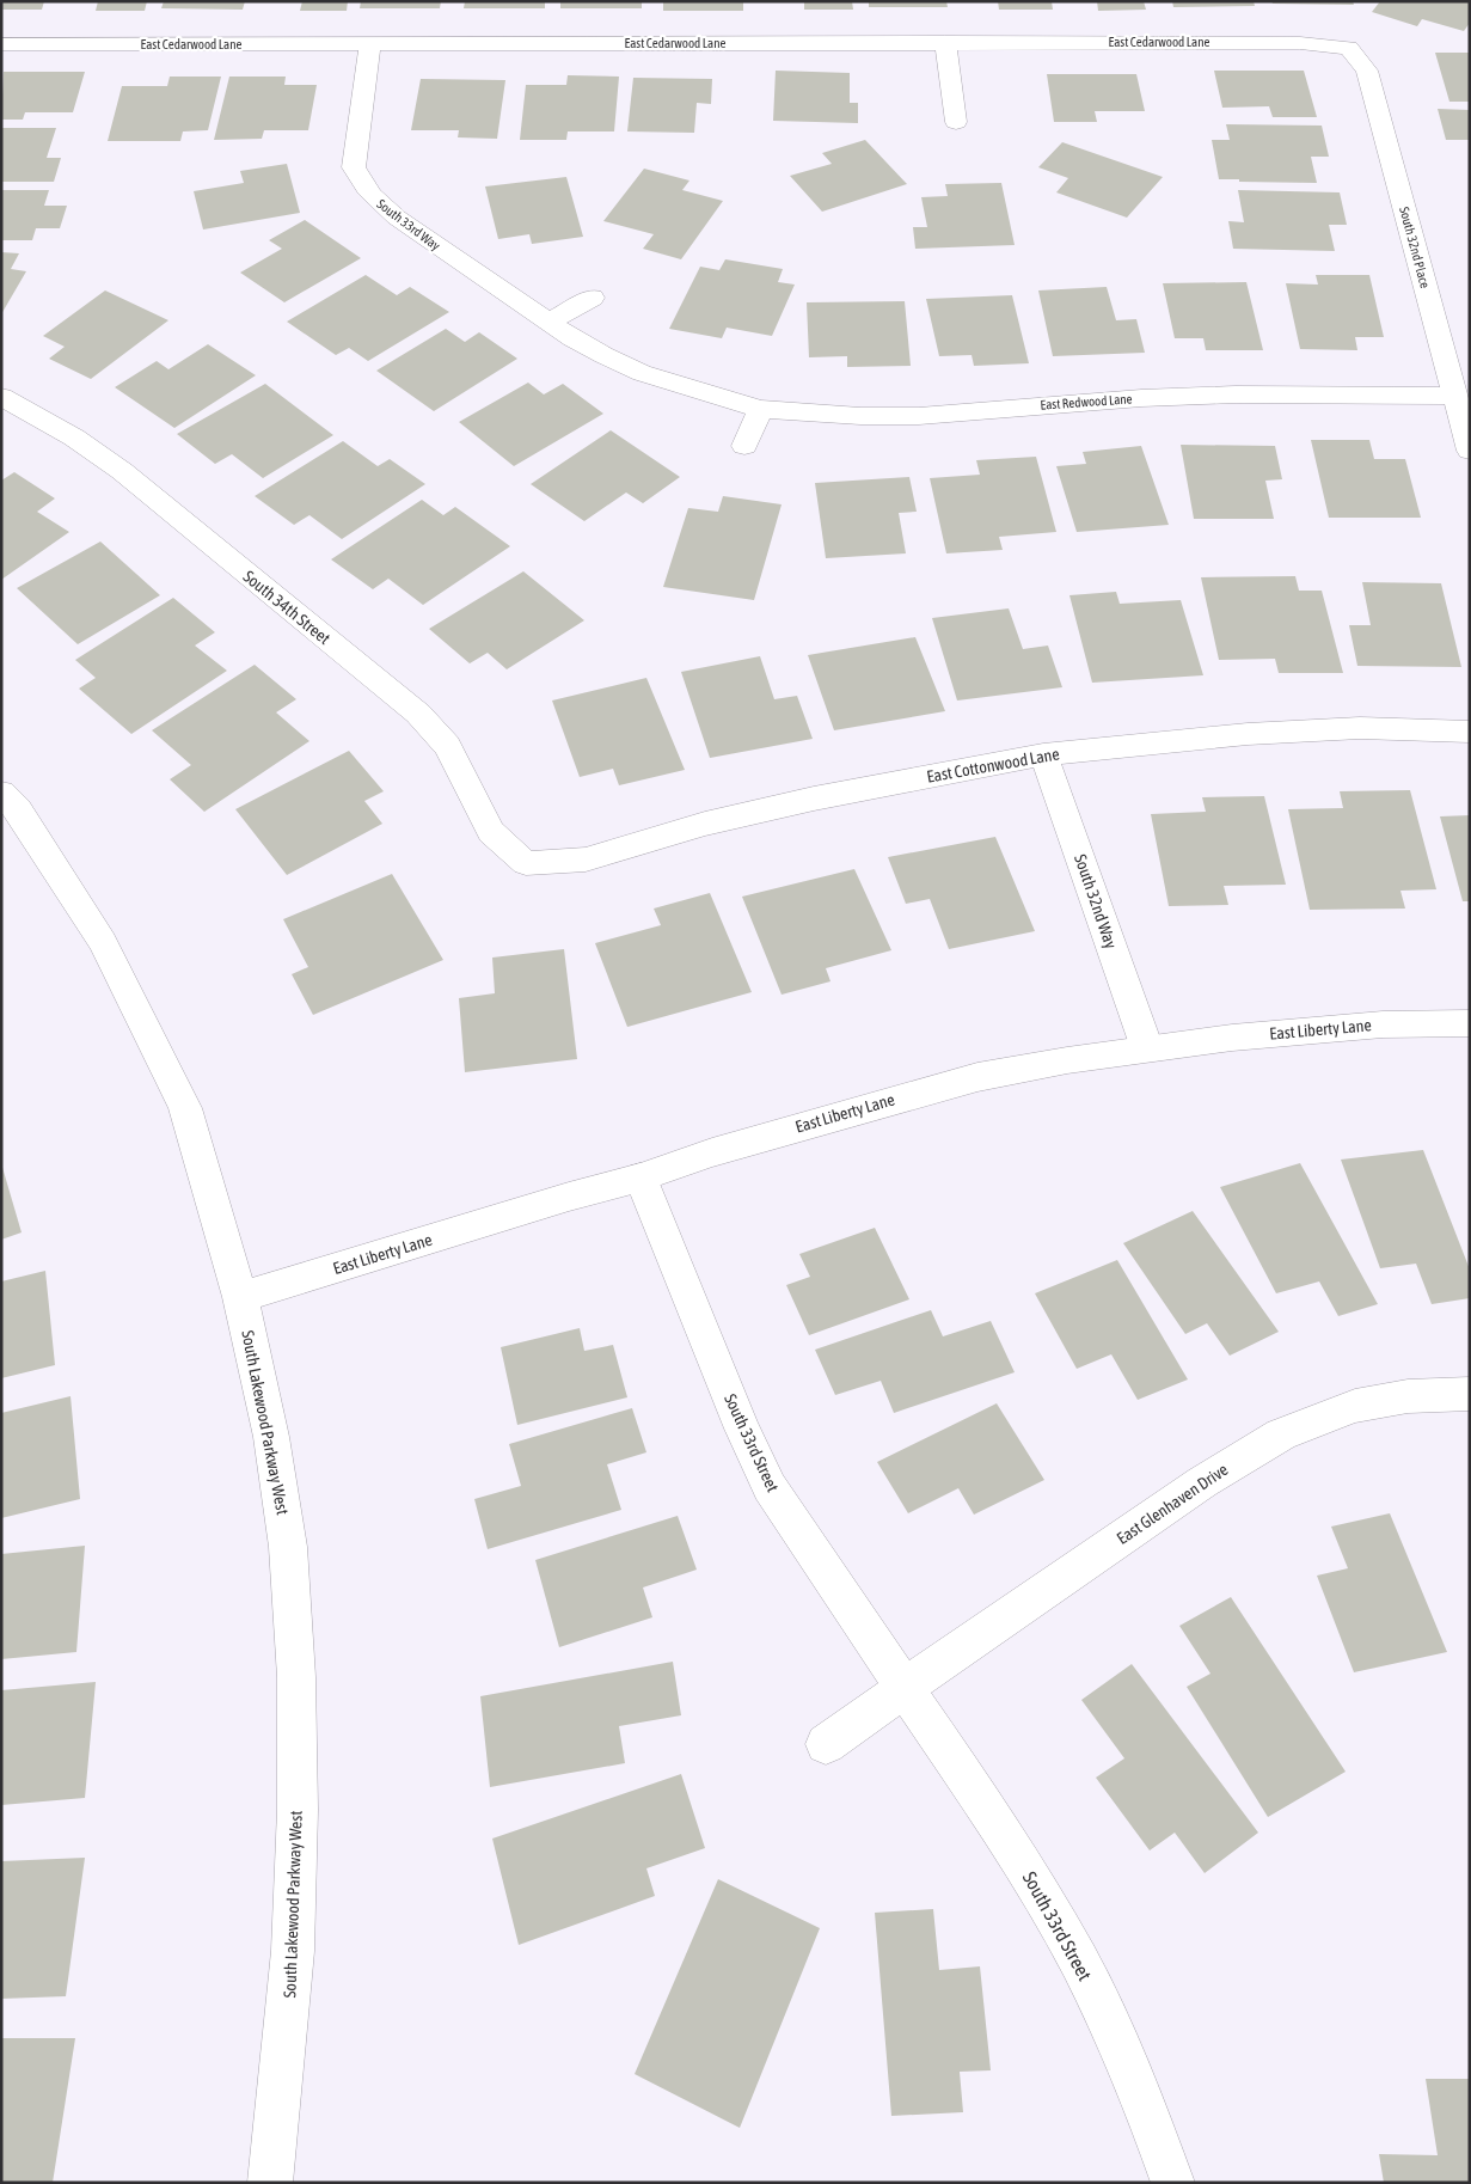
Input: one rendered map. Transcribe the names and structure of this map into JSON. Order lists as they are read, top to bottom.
{
  "streets": {
    "street": [
      "East Cedarwood Lane",
      "South 33rd Way",
      "South 32nd Place",
      "East Redwood Lane",
      "South 34th Street",
      "East Cottonwood Lane",
      "South 32nd Way",
      "East Liberty Lane",
      "South Lakewood Parkway West",
      "South 33rd Street",
      "East Glenhaven Drive"
    ]
  },
  "crossings": [
    ["East Cedarwood Lane", "South 33rd Way"],
    ["East Cedarwood Lane", "South 32nd Place"],
    ["South 33rd Way", "East Redwood Lane"],
    ["South 32nd Place", "East Redwood Lane"],
    ["South 34th Street", "East Cottonwood Lane"],
    ["East Cottonwood Lane", "South 32nd Way"],
    ["South 32nd Way", "East Liberty Lane"],
    ["East Liberty Lane", "South Lakewood Parkway West"],
    ["East Liberty Lane", "South 33rd Street"],
    ["South 33rd Street", "East Glenhaven Drive"]
  ]
}
